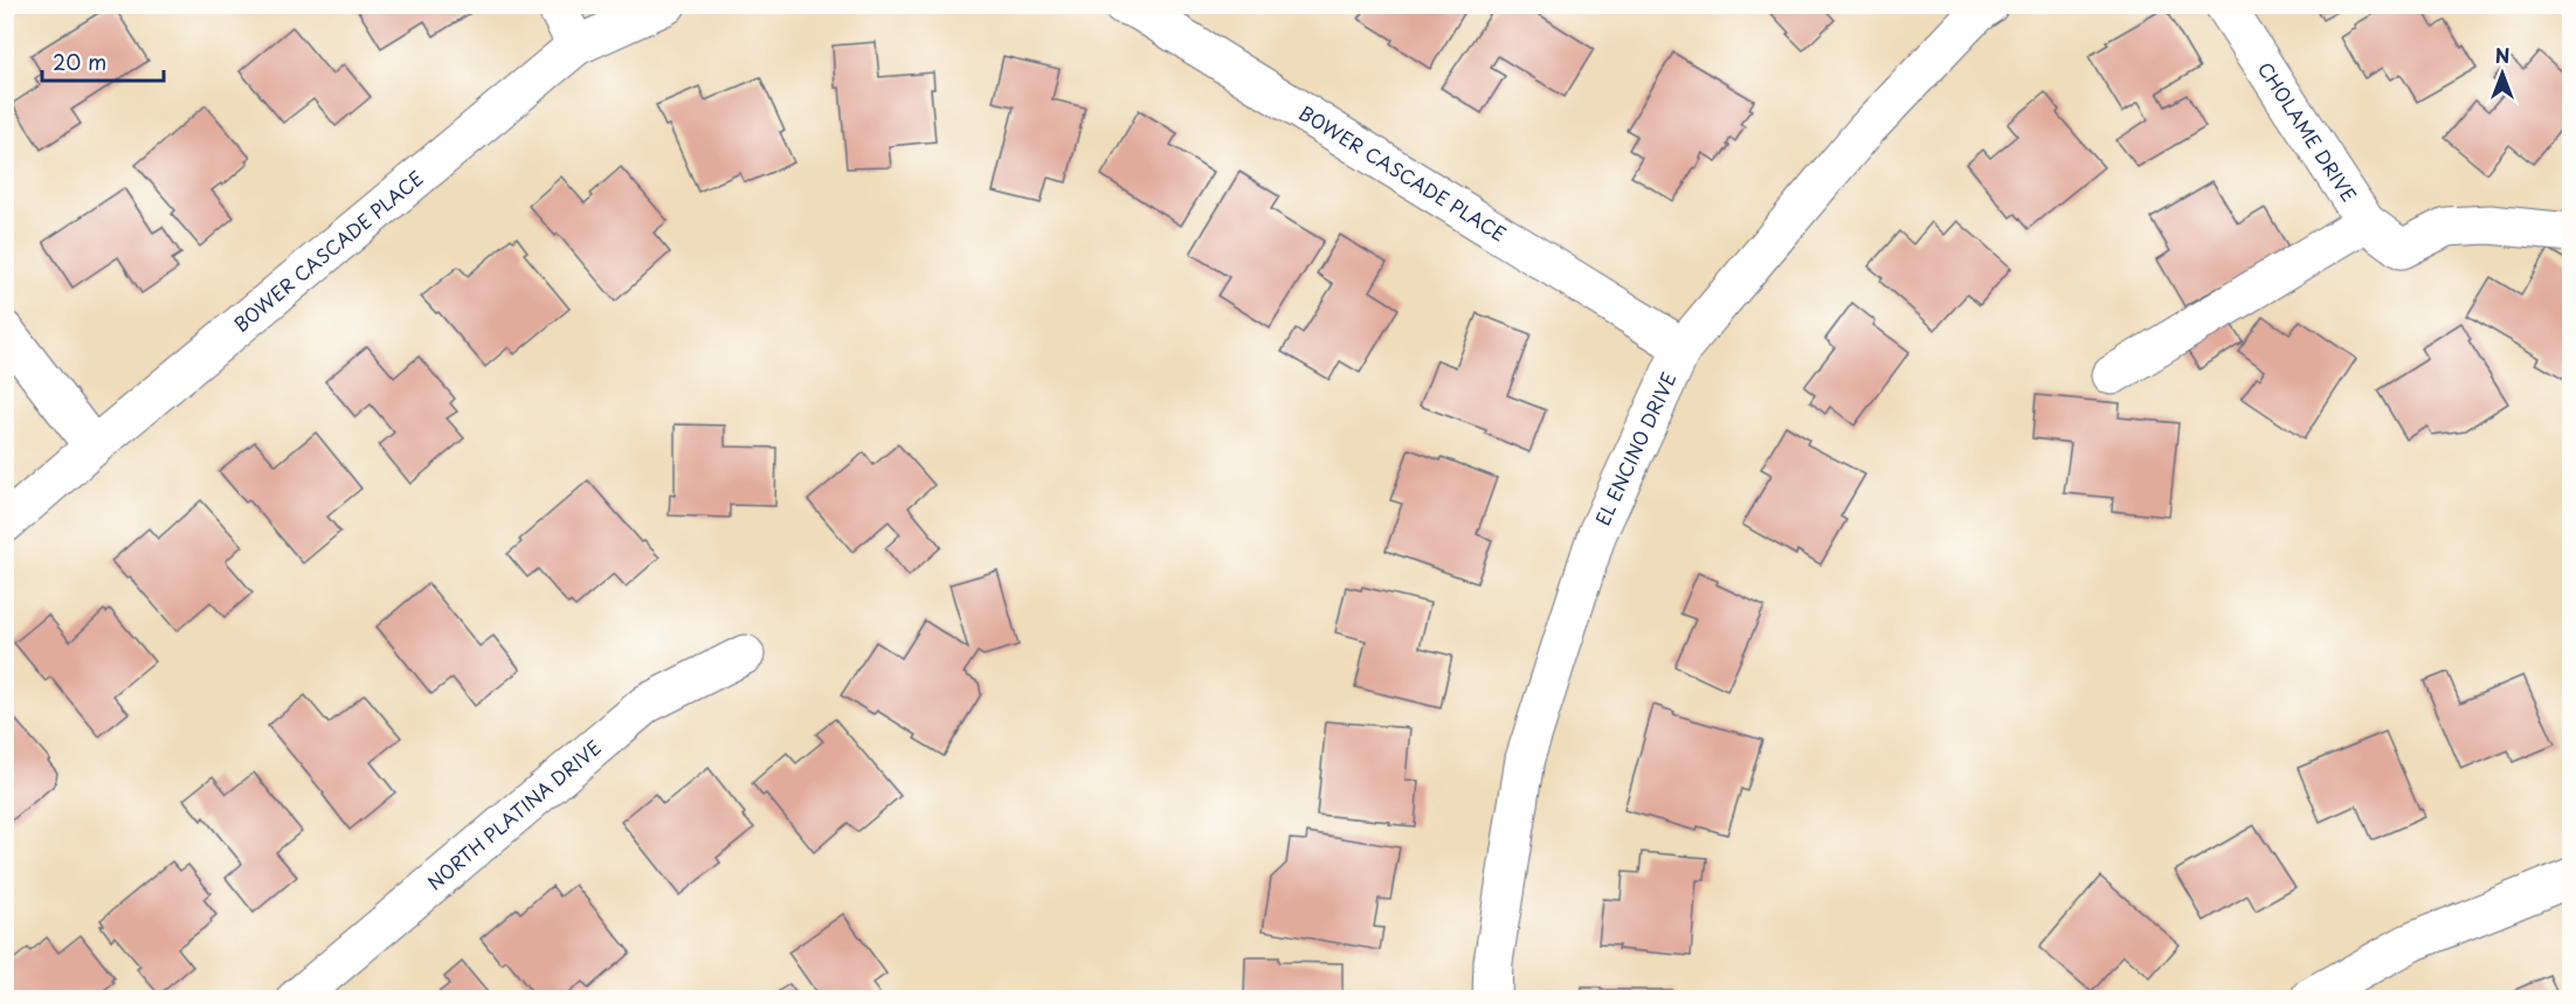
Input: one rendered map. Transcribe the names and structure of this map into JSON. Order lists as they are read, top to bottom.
{
  "streets": {
    "street": [
      "CHOLAME DRIVE",
      "BOWER CASCADE PLACE",
      "EL ENCINO DRIVE",
      "NORTH PLATINA DRIVE"
    ]
  },
  "crossings": [
    ["BOWER CASCADE PLACE", "EL ENCINO DRIVE"]
  ],
  "scale_bar": "20 m",
  "north": "top"
}
